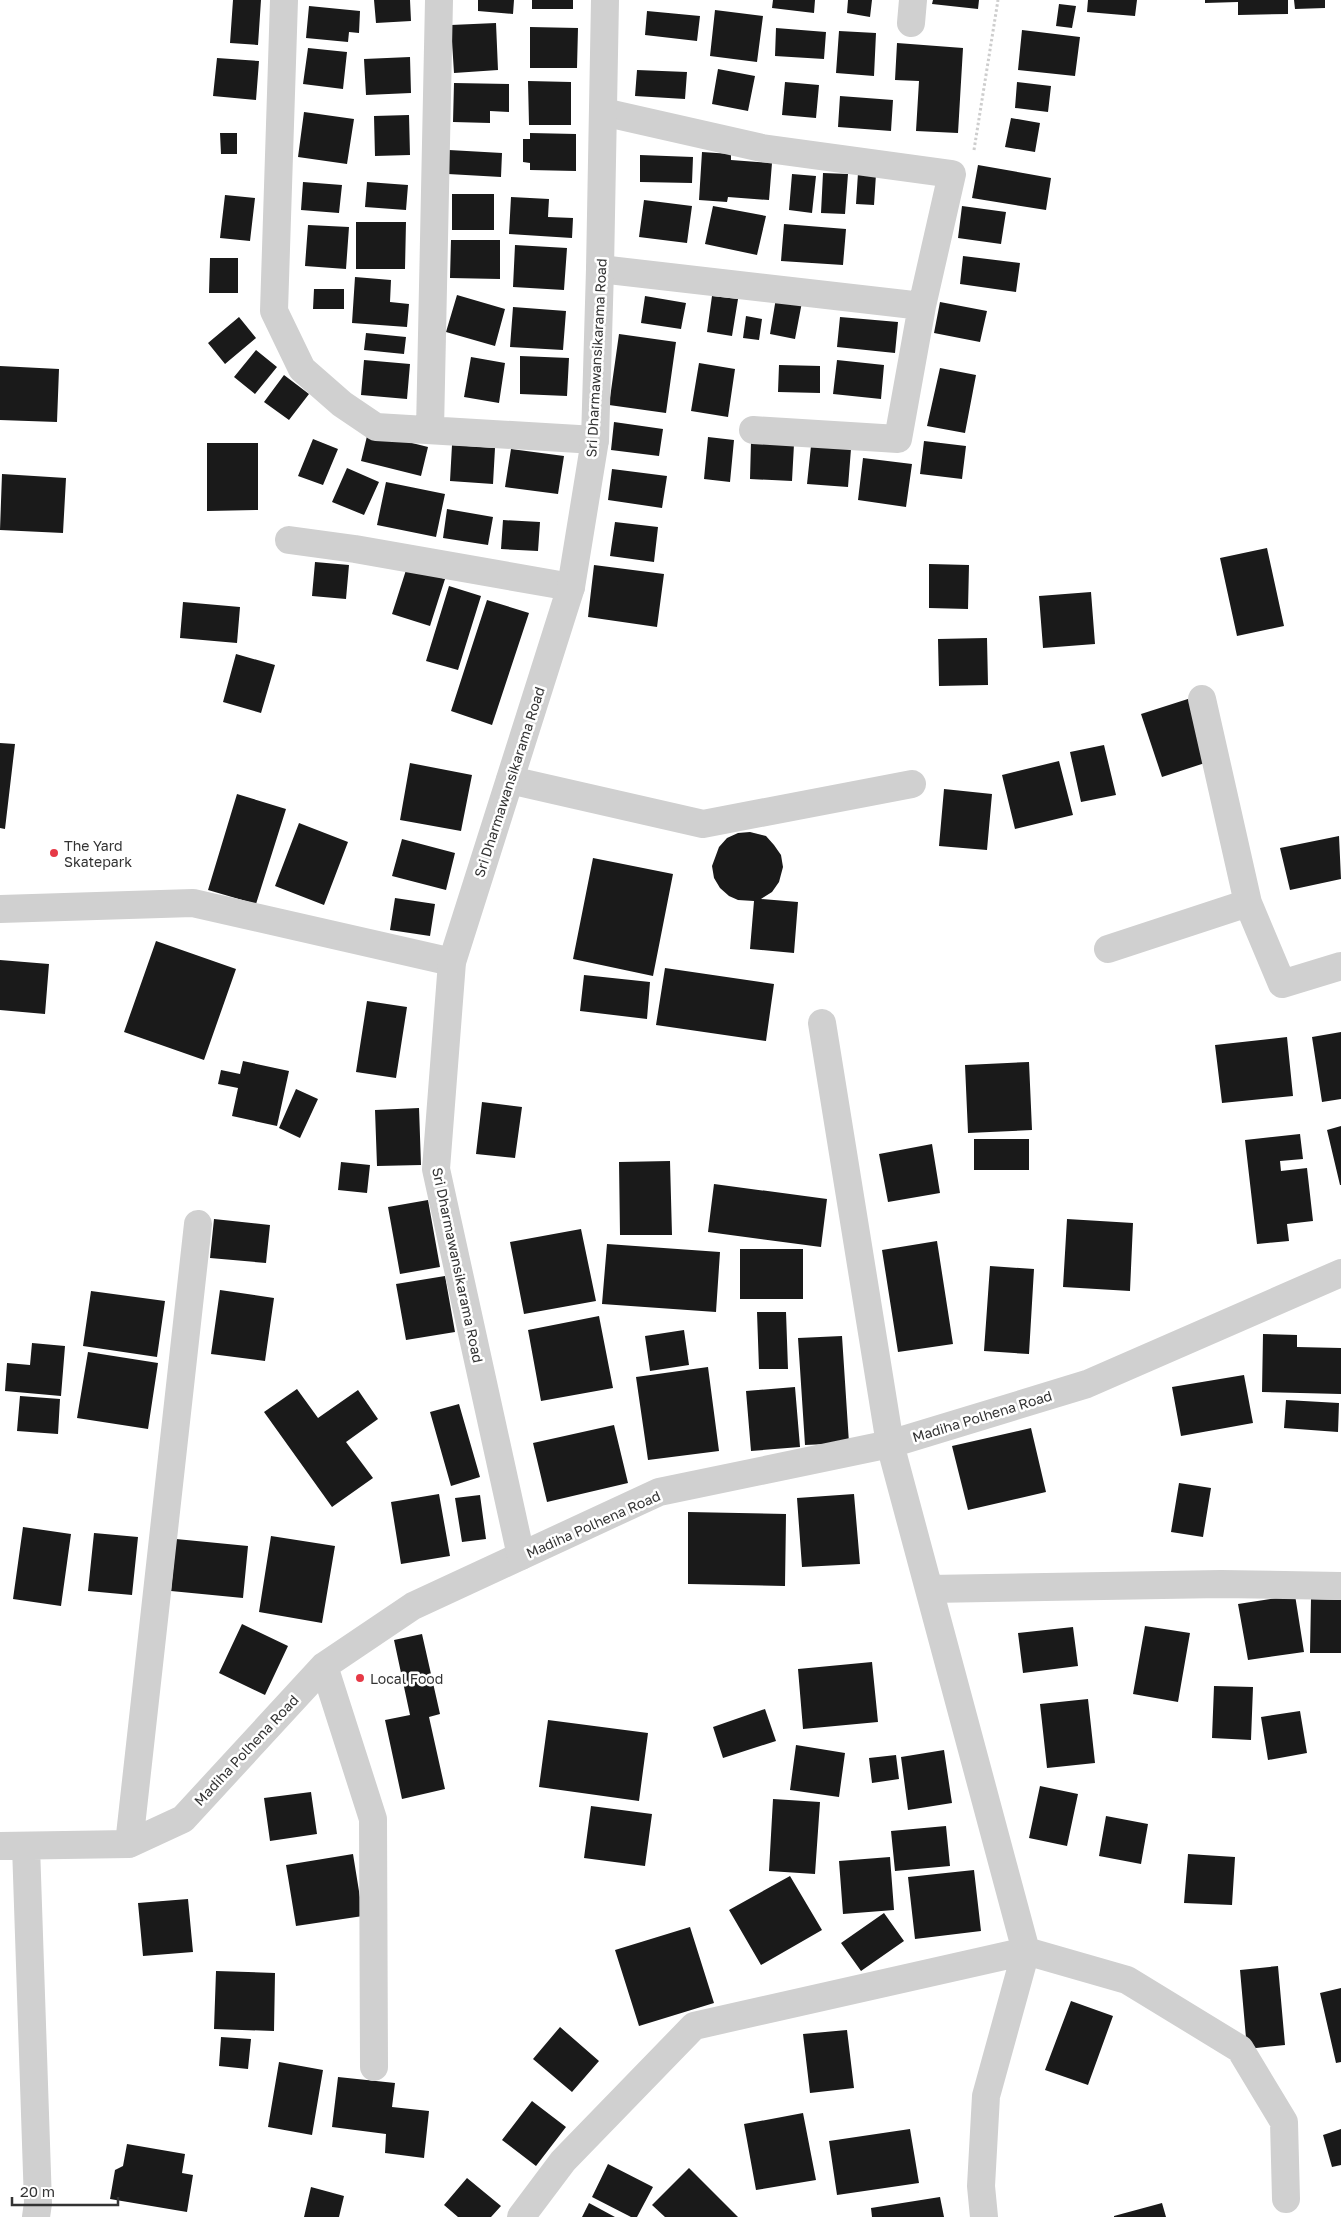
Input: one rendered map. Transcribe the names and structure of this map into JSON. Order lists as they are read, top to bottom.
{
  "streets": {
    "street": ["Sri Dharmawansikarama Road", "Madiha Polhena Road"]
  },
  "crossings": [
    ["Sri Dharmawansikarama Road", "Madiha Polhena Road"]
  ],
  "places": ["The Yard Skatepark", "Local Food"],
  "scale_bar": "20 m"
}
